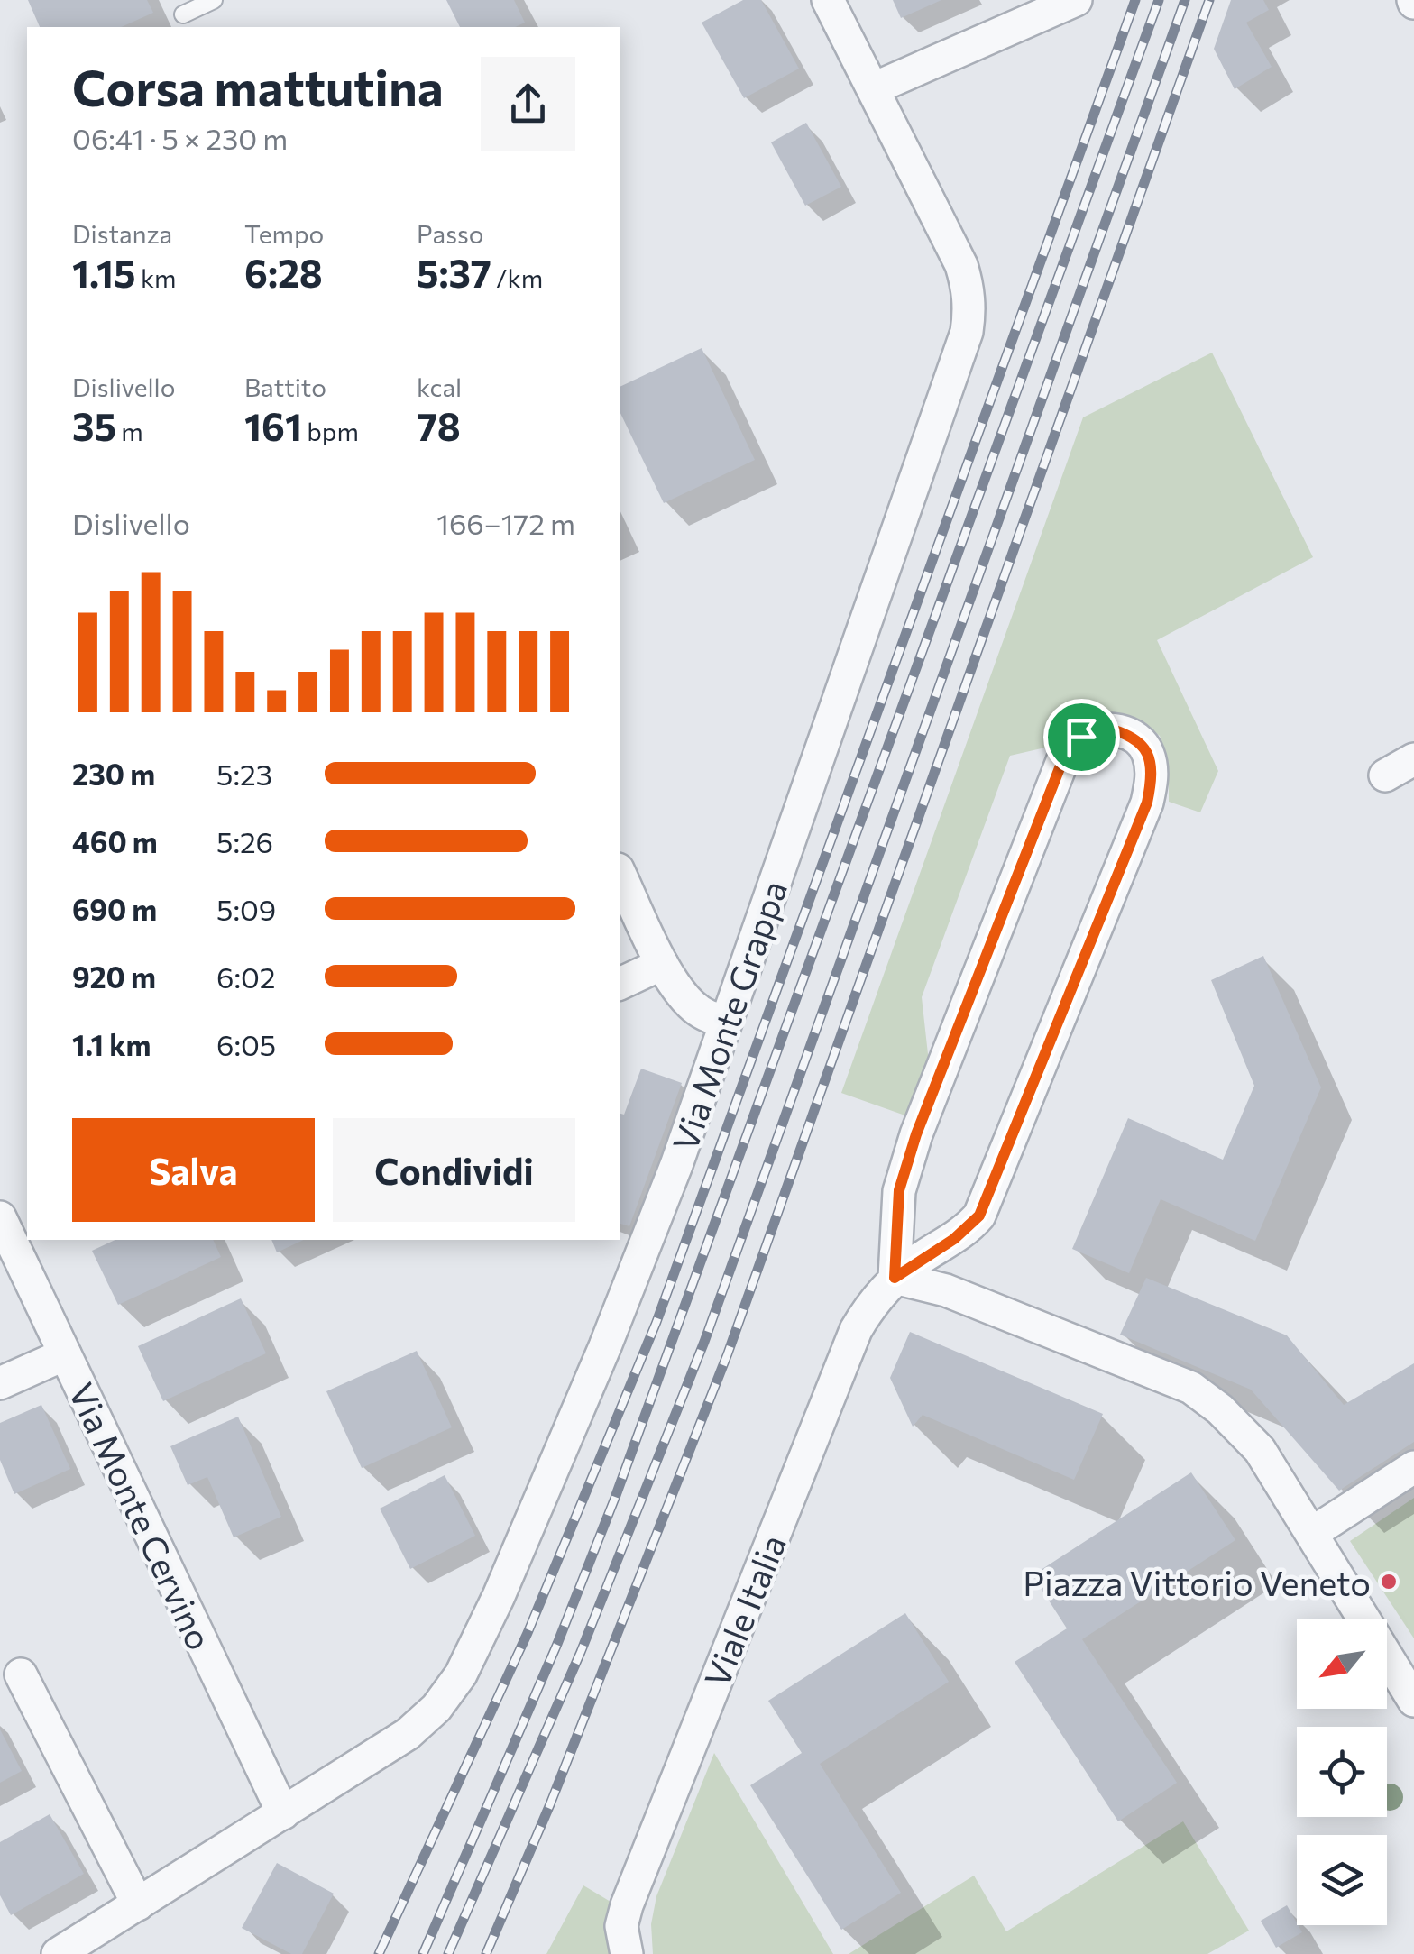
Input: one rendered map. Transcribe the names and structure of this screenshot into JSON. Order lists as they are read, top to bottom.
{
  "streets": {
    "street": ["Via Monte Grappa", "Via Monte Cervino", "Viale Italia"]
  },
  "crossings": [
    ["Via Monte Grappa", "Via Monte Cervino"]
  ],
  "places": ["Piazza Vittorio Veneto"],
  "north": "bottom left",
  "page": {
    "heading": ["Corsa mattutina", "06:41 · 5 × 230 m"],
    "stats": [
      ["Distanza", "1.15 km"],
      ["Tempo", "6:28"],
      ["Passo", "5:37 /km"],
      ["Dislivello", "35 m"],
      ["Battito", "161 bpm"],
      ["kcal", "78"]
    ],
    "chart": ["Dislivello", "166–172 m"],
    "list": [
      {
        "name": "230 m",
        "note": "5:23"
      },
      {
        "name": "460 m",
        "note": "5:26"
      },
      {
        "name": "690 m",
        "note": "5:09"
      },
      {
        "name": "920 m",
        "note": "6:02"
      },
      {
        "name": "1.1 km",
        "note": "6:05"
      }
    ],
    "buttons": ["Salva", "Condividi"]
  }
}
